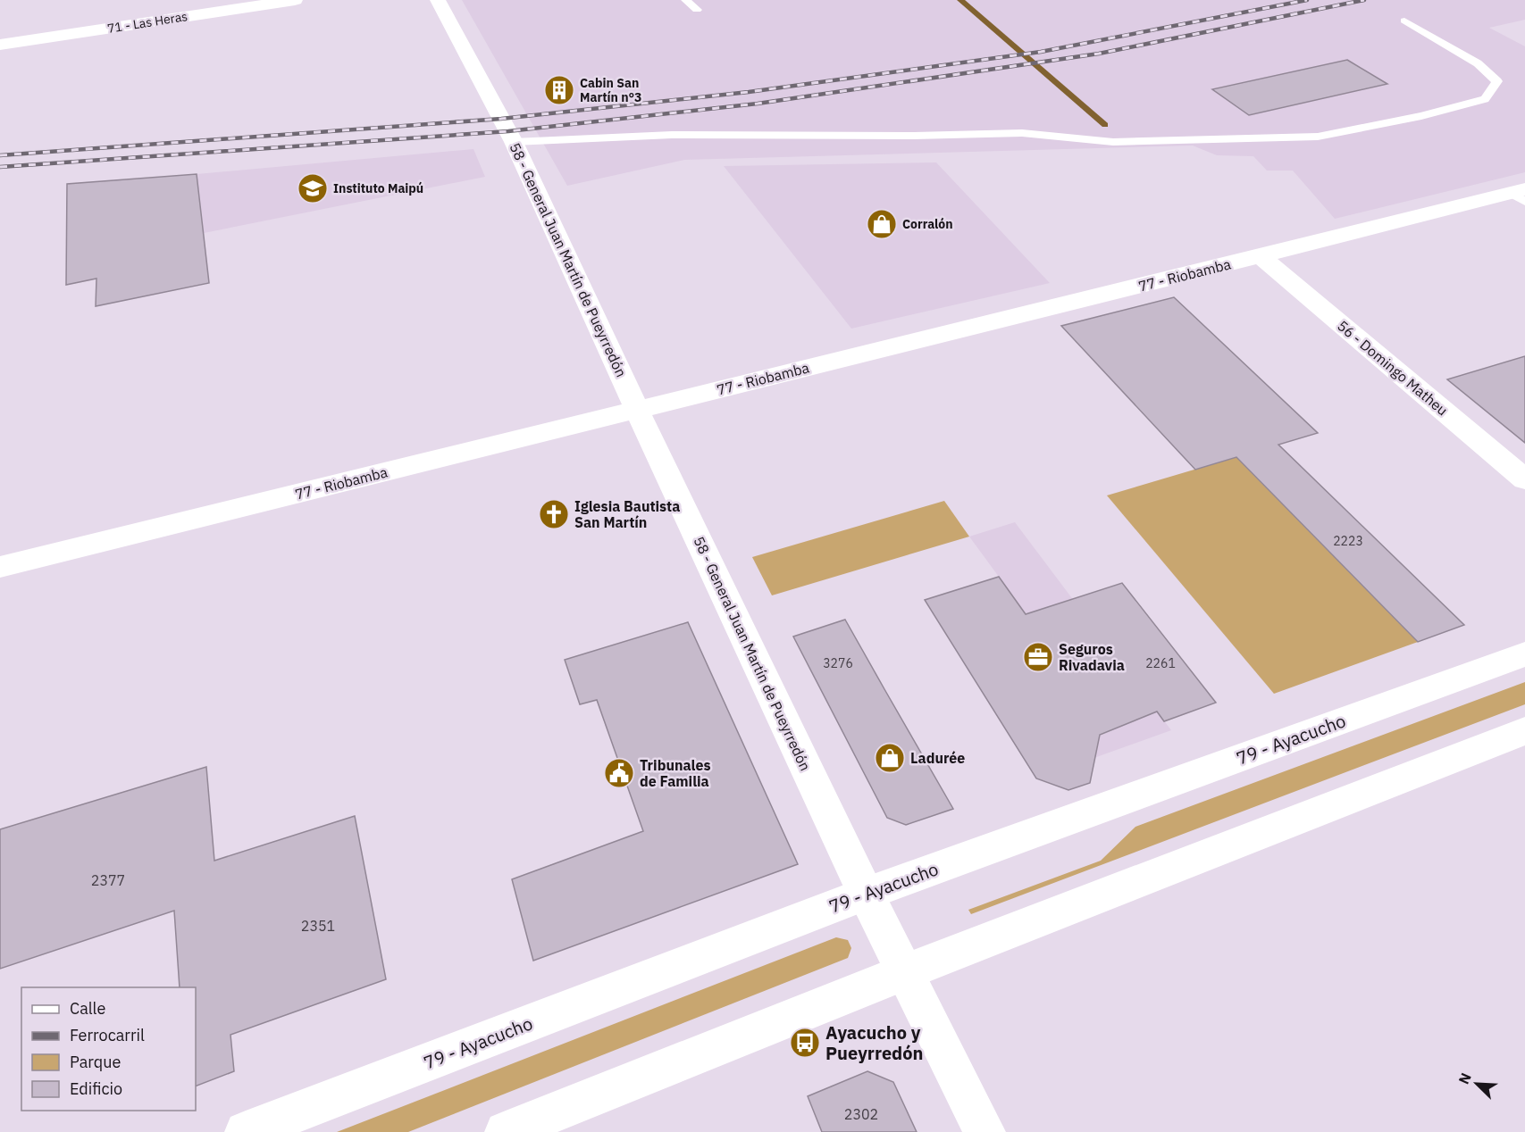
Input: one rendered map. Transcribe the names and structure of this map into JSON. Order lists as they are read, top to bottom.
{
  "streets": {
    "street": [
      "71 - Las Heras",
      "58 - General Juan Martín de Pueyrredón",
      "77 - Riobamba",
      "56 - Domingo Matheu",
      "79 - Ayacucho"
    ]
  },
  "crossings": [
    ["58 - General Juan Martín de Pueyrredón", "77 - Riobamba"],
    ["58 - General Juan Martín de Pueyrredón", "79 - Ayacucho"],
    ["77 - Riobamba", "56 - Domingo Matheu"]
  ],
  "places": {
    "building": ["Cabin San Martín n°3"],
    "school or university": ["Instituto Maipú"],
    "shop": ["Corralón", "Ladurée"],
    "church": ["Iglesia Bautista San Martín"],
    "office": ["Seguros Rivadavia"],
    "public building": ["Tribunales de Familia"],
    "bus stop": ["Ayacucho y Pueyrredón"]
  },
  "house_numbers": [
    "2223",
    "3276",
    "2261",
    "2377",
    "2351",
    "2302"
  ],
  "legend": [
    "Calle",
    "Ferrocarril",
    "Parque",
    "Edificio"
  ],
  "north": "top left"
}
